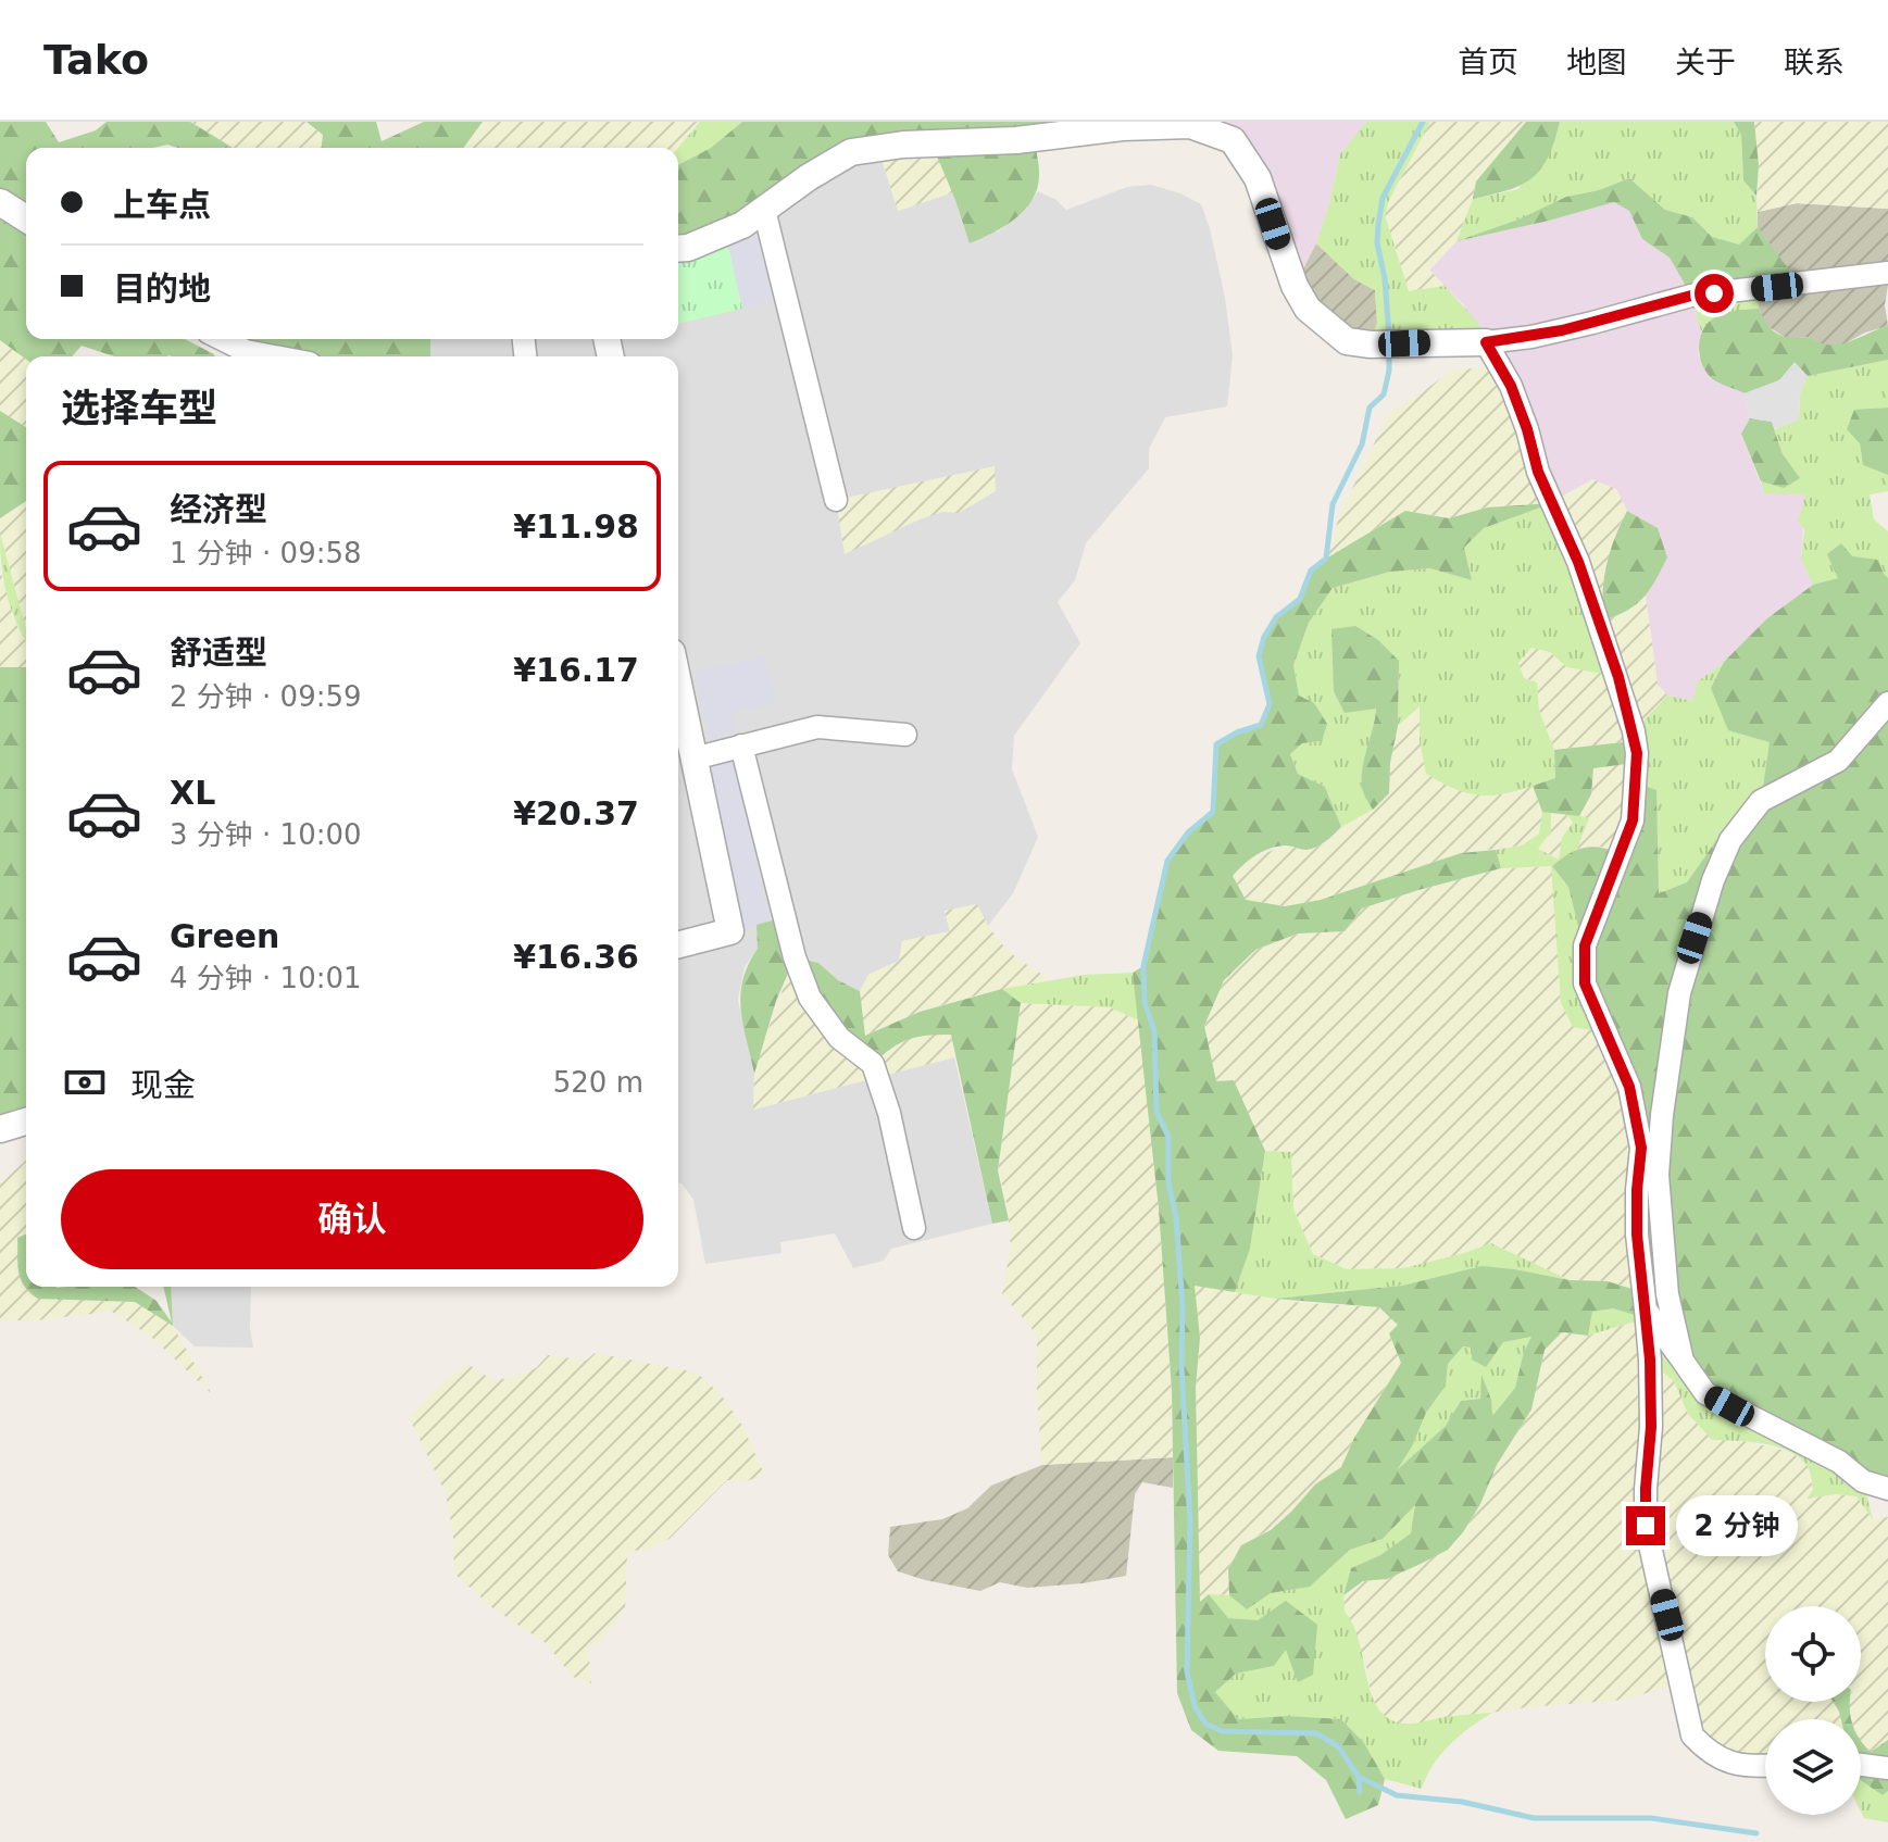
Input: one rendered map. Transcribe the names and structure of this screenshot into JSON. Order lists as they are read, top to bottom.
{
  "page": {
    "header": "Tako",
    "nav": [
      "首页",
      "地图",
      "关于",
      "联系"
    ],
    "banner": ["上车点", "目的地"],
    "heading": "选择车型",
    "list": [
      {
        "name": "经济型",
        "note": "1 分钟 · 09:58",
        "value": "¥11.98"
      },
      {
        "name": "舒适型",
        "note": "2 分钟 · 09:59",
        "value": "¥16.17"
      },
      {
        "name": "XL",
        "note": "3 分钟 · 10:00",
        "value": "¥20.37"
      },
      {
        "name": "Green",
        "note": "4 分钟 · 10:01",
        "value": "¥16.36"
      }
    ],
    "pay": ["现金", "520 m"],
    "buttons": "确认",
    "bubble": "2 分钟"
  }
}
